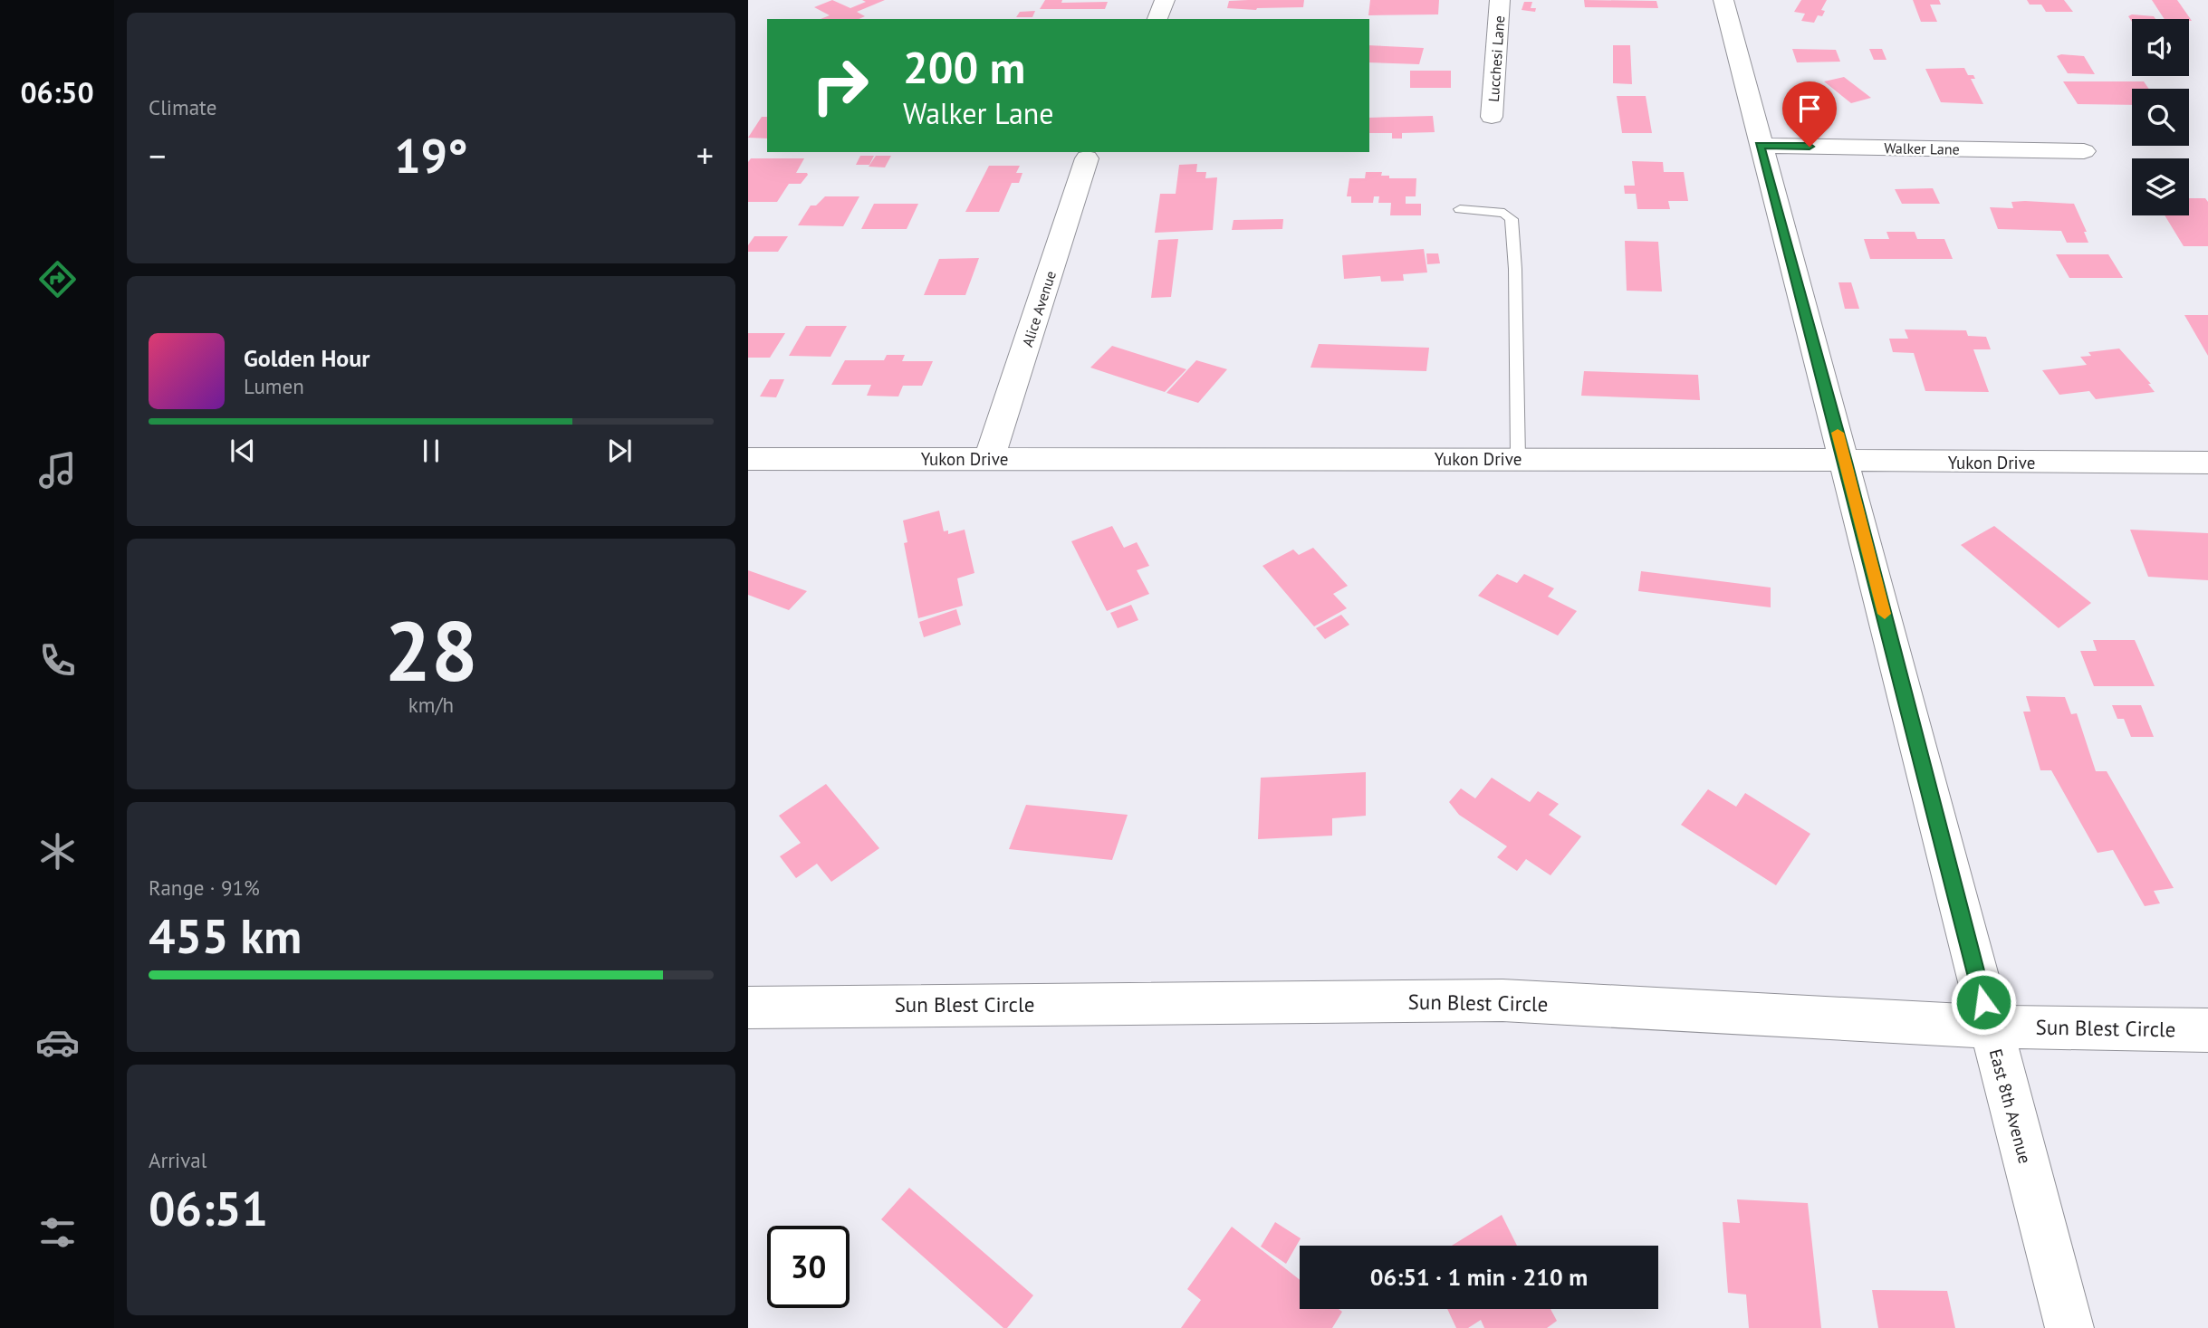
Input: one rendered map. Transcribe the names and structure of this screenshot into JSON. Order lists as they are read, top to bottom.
{
  "streets": {
    "street": [
      "Lucchesi Lane",
      "Walker Lane",
      "Alice Avenue",
      "Yukon Drive",
      "Sun Blest Circle",
      "East 8th Avenue"
    ]
  },
  "crossings": [
    ["Walker Lane", "East 8th Avenue"],
    ["Alice Avenue", "Yukon Drive"],
    ["Yukon Drive", "East 8th Avenue"],
    ["Sun Blest Circle", "East 8th Avenue"]
  ],
  "page": {
    "tabs": "06:50",
    "tile": [
      "Climate",
      ["28", "km/h"],
      ["Range · 91%", "455 km"],
      ["Arrival", "06:51"]
    ],
    "turn": ["200 m", "Walker Lane"],
    "heat": ["−", "19°", "+"],
    "song": ["Golden Hour", "Lumen"],
    "limit": "30",
    "trip": "06:51 · 1 min · 210 m"
  }
}
